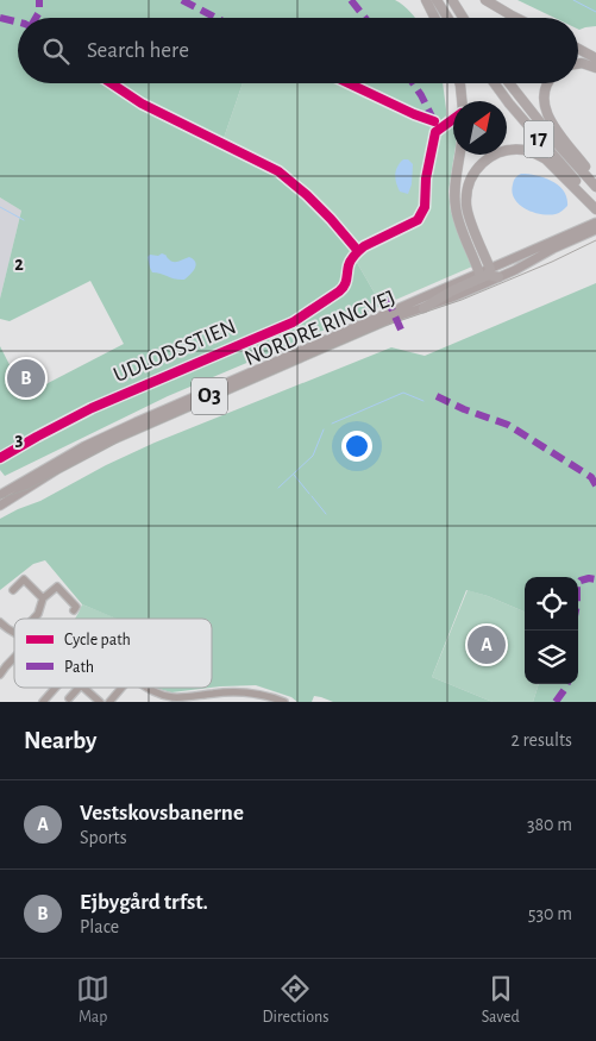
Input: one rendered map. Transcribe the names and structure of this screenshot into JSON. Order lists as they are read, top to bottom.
{
  "streets": {
    "highway": ["17"],
    "main road": ["NORDRE RINGVEJ", "O3"],
    "cycle path": ["UDLODSSTIEN"]
  },
  "legend": ["Cycle path", "Path"],
  "north": "top right",
  "page": {
    "search": "Search here",
    "pins": ["B", "A"],
    "heading": ["Nearby", "2 results"],
    "list": [
      {
        "mark": "A",
        "name": "Vestskovsbanerne",
        "note": "Sports",
        "value": "380 m"
      },
      {
        "mark": "B",
        "name": "Ejbygård trfst.",
        "note": "Place",
        "value": "530 m"
      }
    ],
    "nav": ["Map", "Directions", "Saved"]
  },
  "grid": {
    "rows": ["2", "3"]
  }
}
